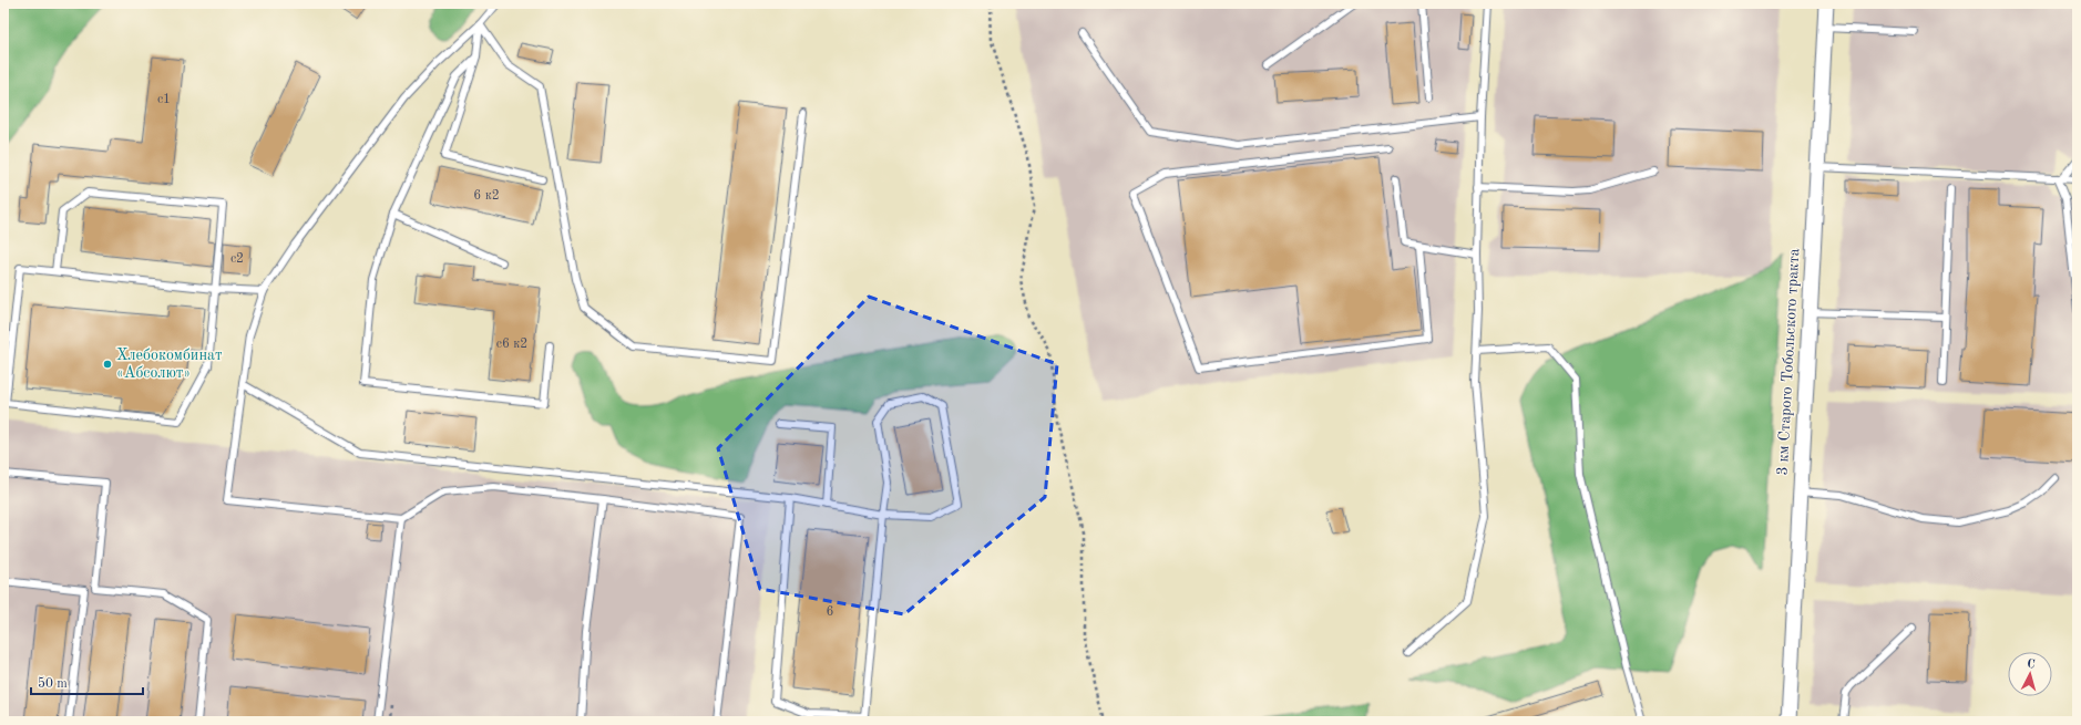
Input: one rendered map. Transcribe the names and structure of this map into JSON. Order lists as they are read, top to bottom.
{
  "streets": {
    "street": ["3 км Старого Тобольского тракта"]
  },
  "places": ["Хлебокомбинат «Абсолют»"],
  "house_numbers": [
    "с1",
    "6 к2",
    "с2",
    "с6 к2",
    "6"
  ],
  "scale_bar": "50 m",
  "north": "top"
}
